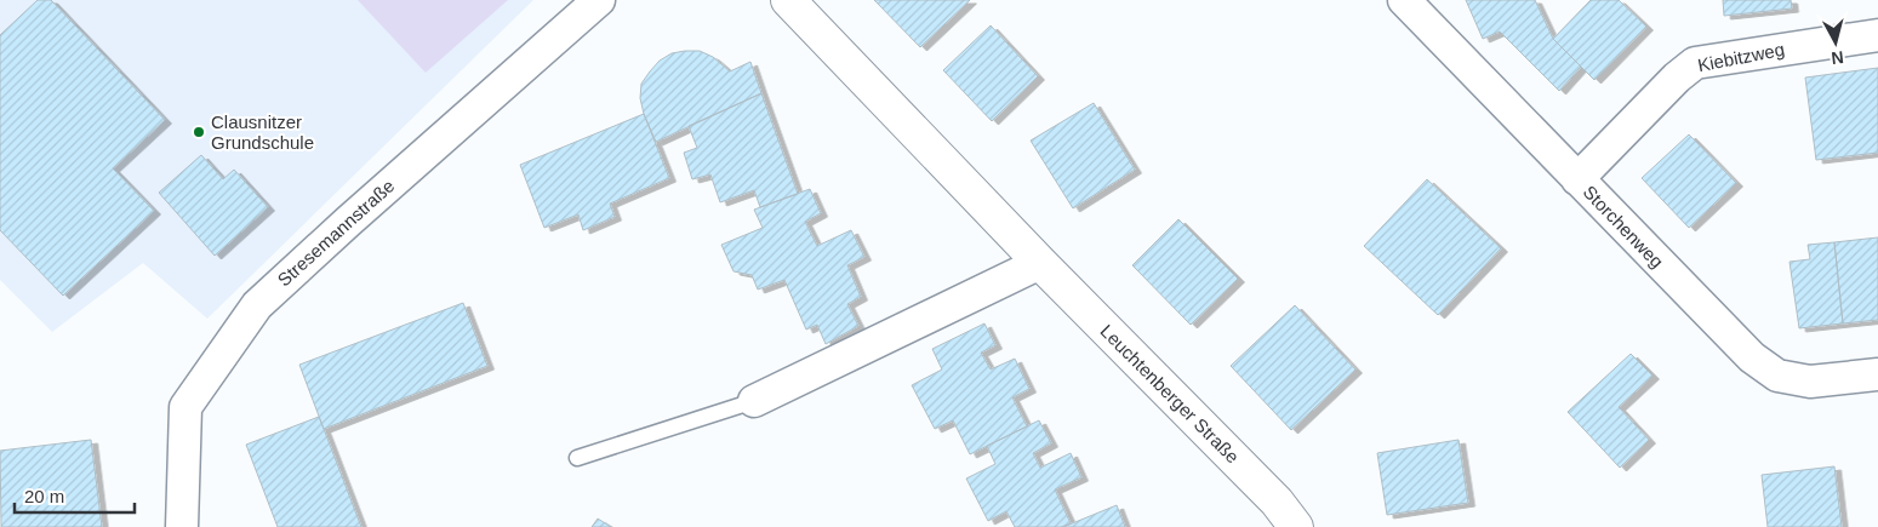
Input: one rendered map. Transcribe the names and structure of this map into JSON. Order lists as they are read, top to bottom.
{
  "streets": {
    "street": [
      "Kiebitzweg",
      "Storchenweg",
      "Stresemannstraße",
      "Leuchtenberger Straße"
    ]
  },
  "crossings": [
    ["Kiebitzweg", "Storchenweg"]
  ],
  "places": ["Clausnitzer Grundschule"],
  "scale_bar": "20 m",
  "north": "bottom"
}
